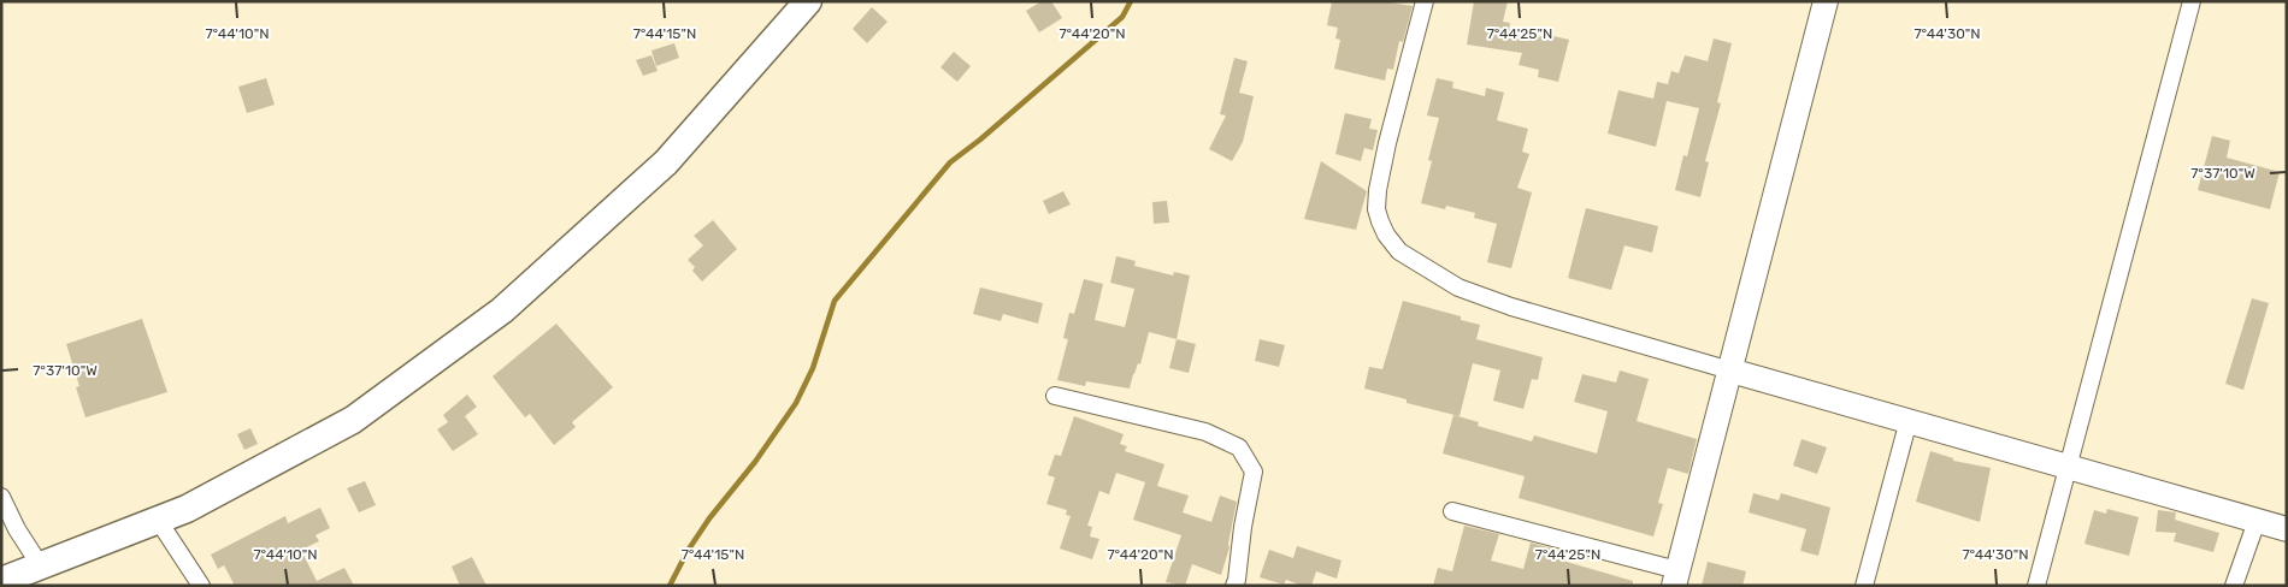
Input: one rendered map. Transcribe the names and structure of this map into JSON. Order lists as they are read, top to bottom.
{
  "coordinates": [
    "7°44'10\"N",
    "7°44'15\"N",
    "7°44'20\"N",
    "7°44'25\"N",
    "7°44'30\"N",
    "7°37'10\"W"
  ]
}
